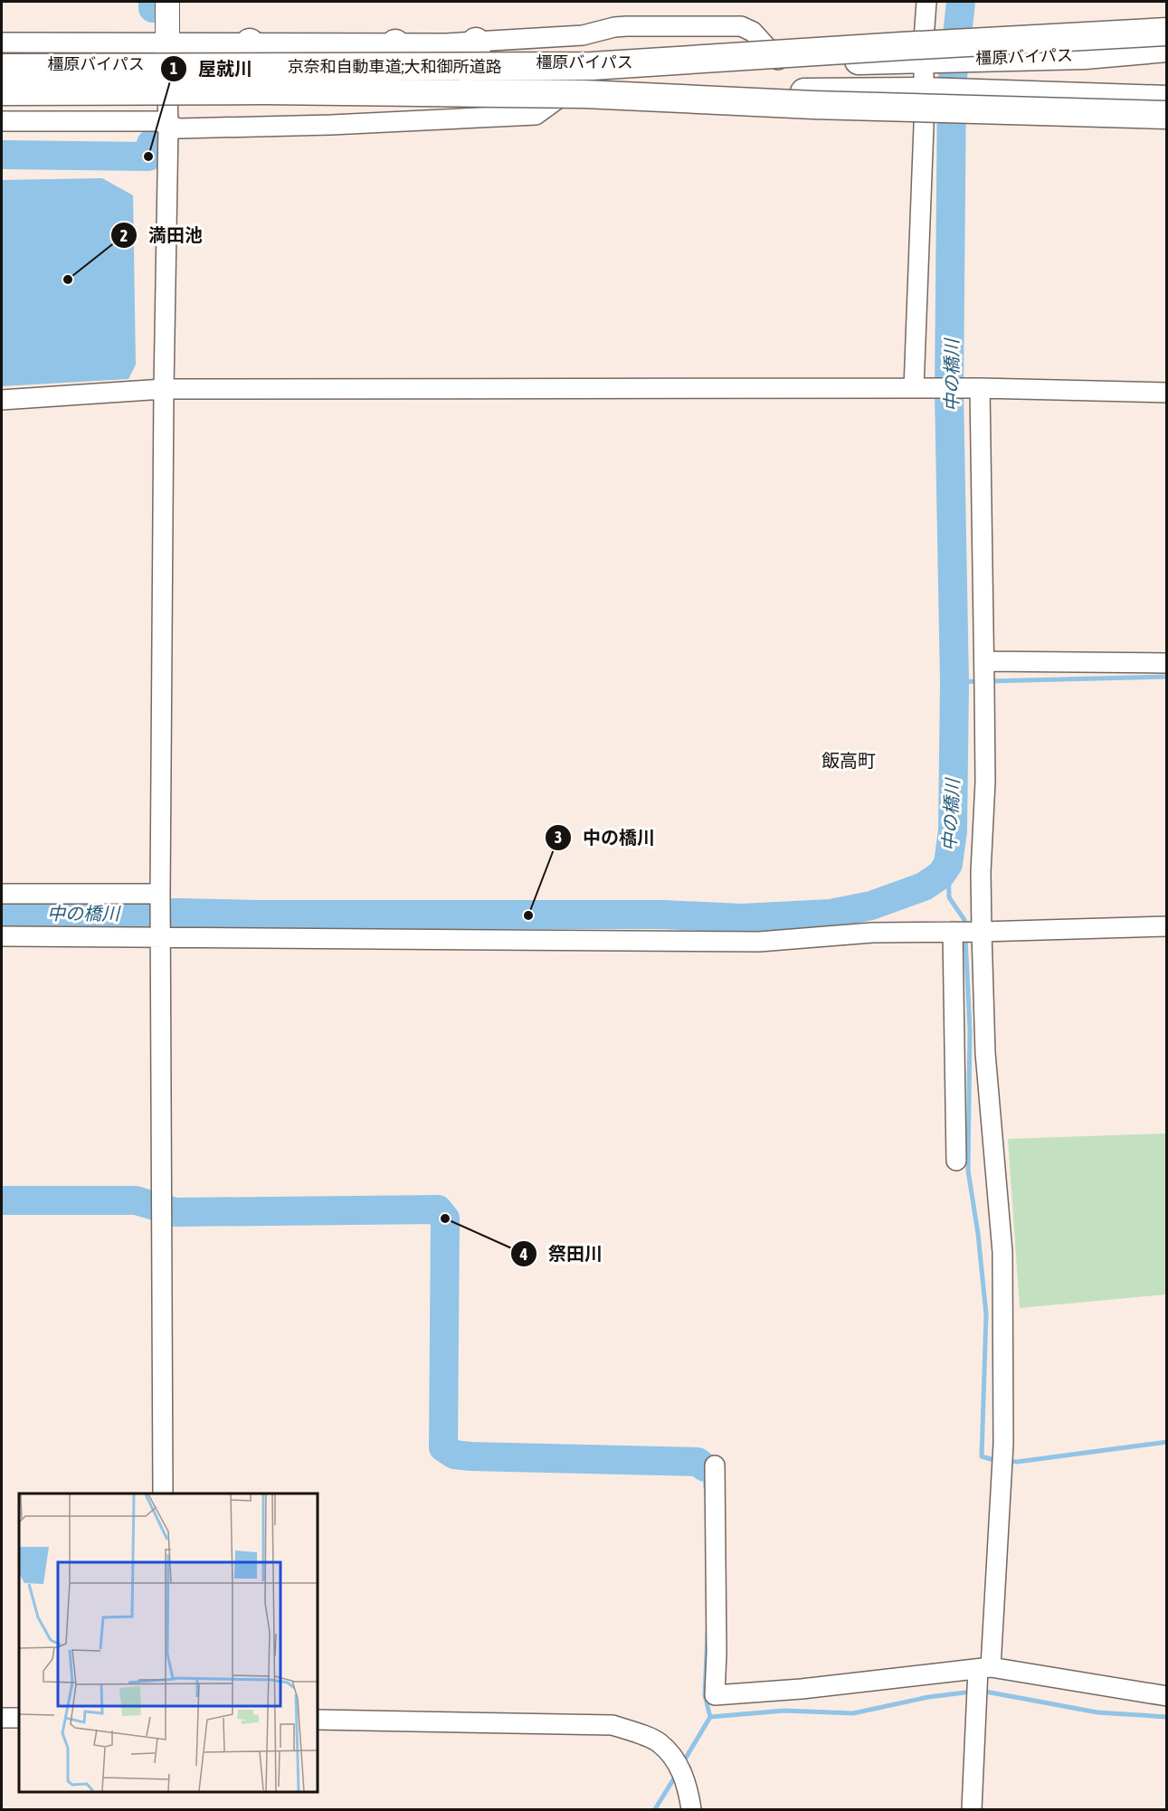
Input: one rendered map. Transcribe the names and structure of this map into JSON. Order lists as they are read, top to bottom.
{
  "streets": {
    "highway": ["橿原バイパス", "京奈和自動車道;大和御所道路"]
  },
  "crossings": [
    ["橿原バイパス", "京奈和自動車道;大和御所道路"]
  ],
  "districts": ["飯高町"],
  "water": ["中の橋川"],
  "places": [
    "屋就川",
    "満田池",
    "中の橋川",
    "祭田川"
  ]
}
